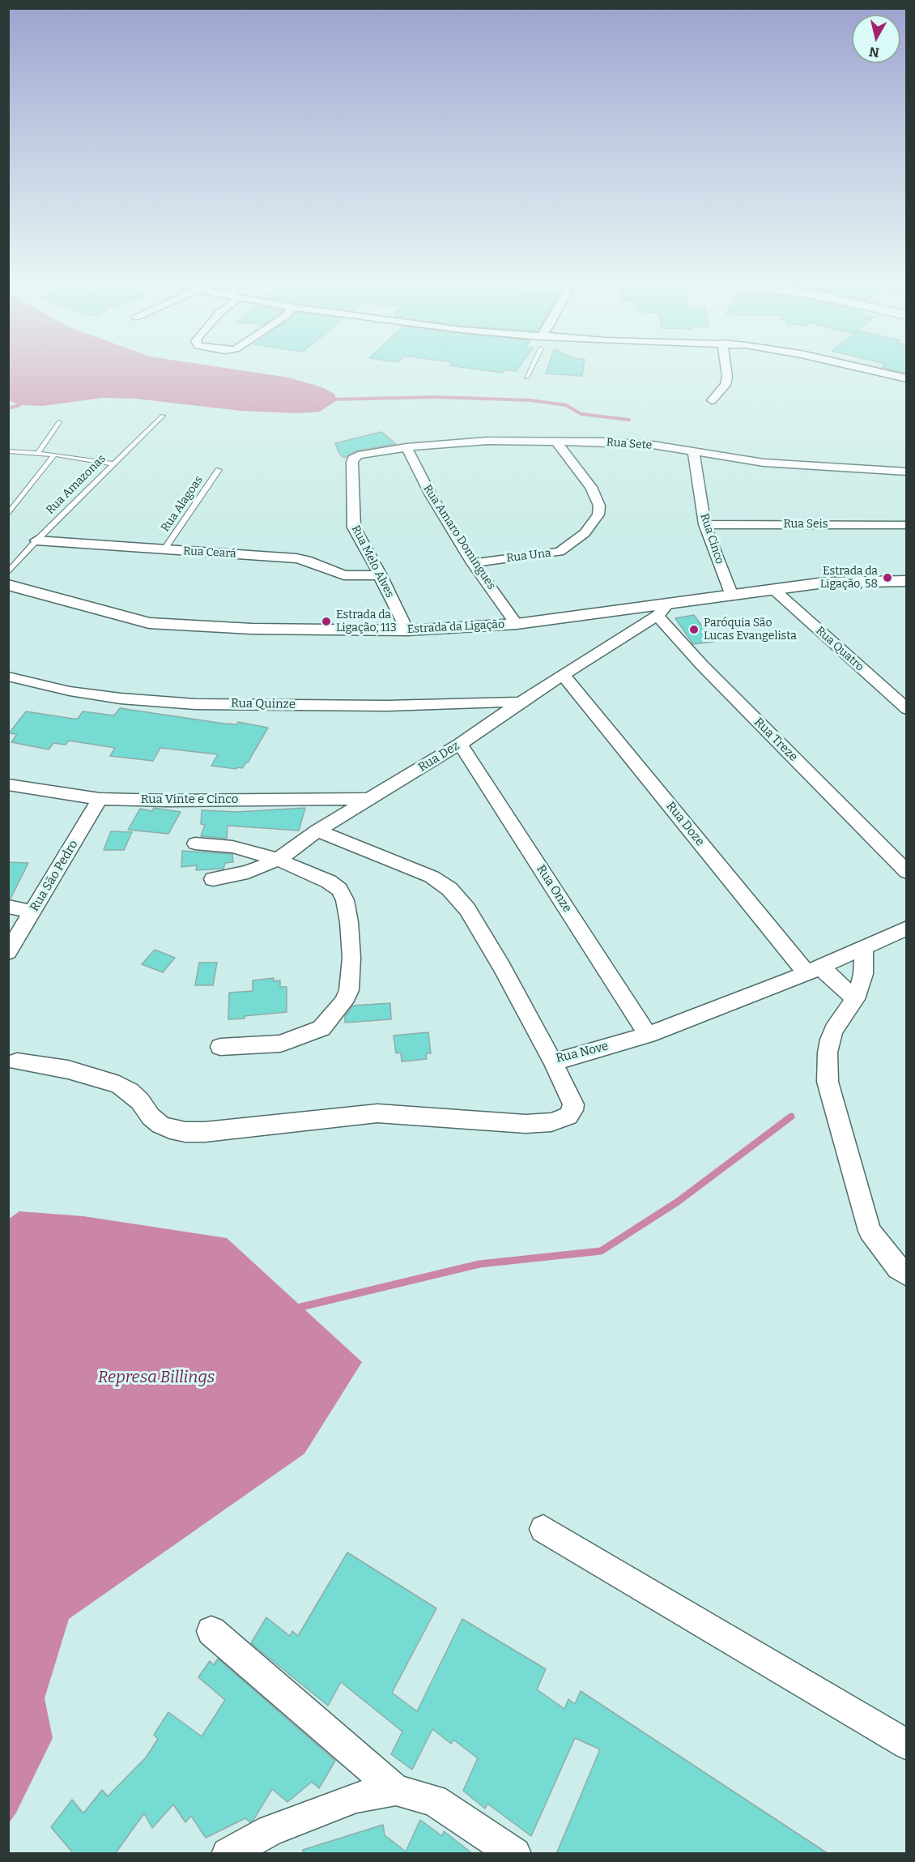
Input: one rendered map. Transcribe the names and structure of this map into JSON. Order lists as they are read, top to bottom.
{
  "streets": {
    "street": [
      "Rua Sete",
      "Rua Seis",
      "Rua Amaro Domingues",
      "Rua Cinco",
      "Rua Ceará",
      "Rua Una",
      "Rua Melo Alves",
      "Estrada da Ligação",
      "Rua Quatro",
      "Rua Quinze",
      "Rua Treze",
      "Rua Dez",
      "Rua Vinte e Cinco",
      "Rua Doze",
      "Rua São Pedro",
      "Rua Onze",
      "Rua Nove"
    ],
    "lane": ["Rua Amazonas", "Rua Alagoas"]
  },
  "crossings": [
    ["Rua Sete", "Rua Amaro Domingues"],
    ["Rua Sete", "Rua Cinco"],
    ["Rua Sete", "Rua Una"],
    ["Rua Sete", "Rua Melo Alves"],
    ["Rua Amazonas", "Rua Ceará"],
    ["Rua Alagoas", "Rua Ceará"],
    ["Rua Seis", "Rua Cinco"],
    ["Rua Amaro Domingues", "Rua Una"],
    ["Rua Amaro Domingues", "Estrada da Ligação"],
    ["Rua Cinco", "Estrada da Ligação"],
    ["Rua Ceará", "Rua Melo Alves"],
    ["Rua Melo Alves", "Estrada da Ligação"],
    ["Estrada da Ligação", "Rua Quatro"],
    ["Estrada da Ligação", "Rua Treze"],
    ["Estrada da Ligação", "Rua Dez"],
    ["Rua Quinze", "Rua Dez"],
    ["Rua Treze", "Rua Dez"],
    ["Rua Dez", "Rua Vinte e Cinco"],
    ["Rua Dez", "Rua Doze"],
    ["Rua Dez", "Rua Onze"],
    ["Rua Dez", "Rua Nove"],
    ["Rua Vinte e Cinco", "Rua São Pedro"],
    ["Rua Doze", "Rua Nove"],
    ["Rua Onze", "Rua Nove"]
  ],
  "water": ["Represa Billings"],
  "places": ["Estrada da Ligação, 58", "Estrada da Ligação, 113", "Paróquia São Lucas Evangelista"],
  "north": "bottom"
}
